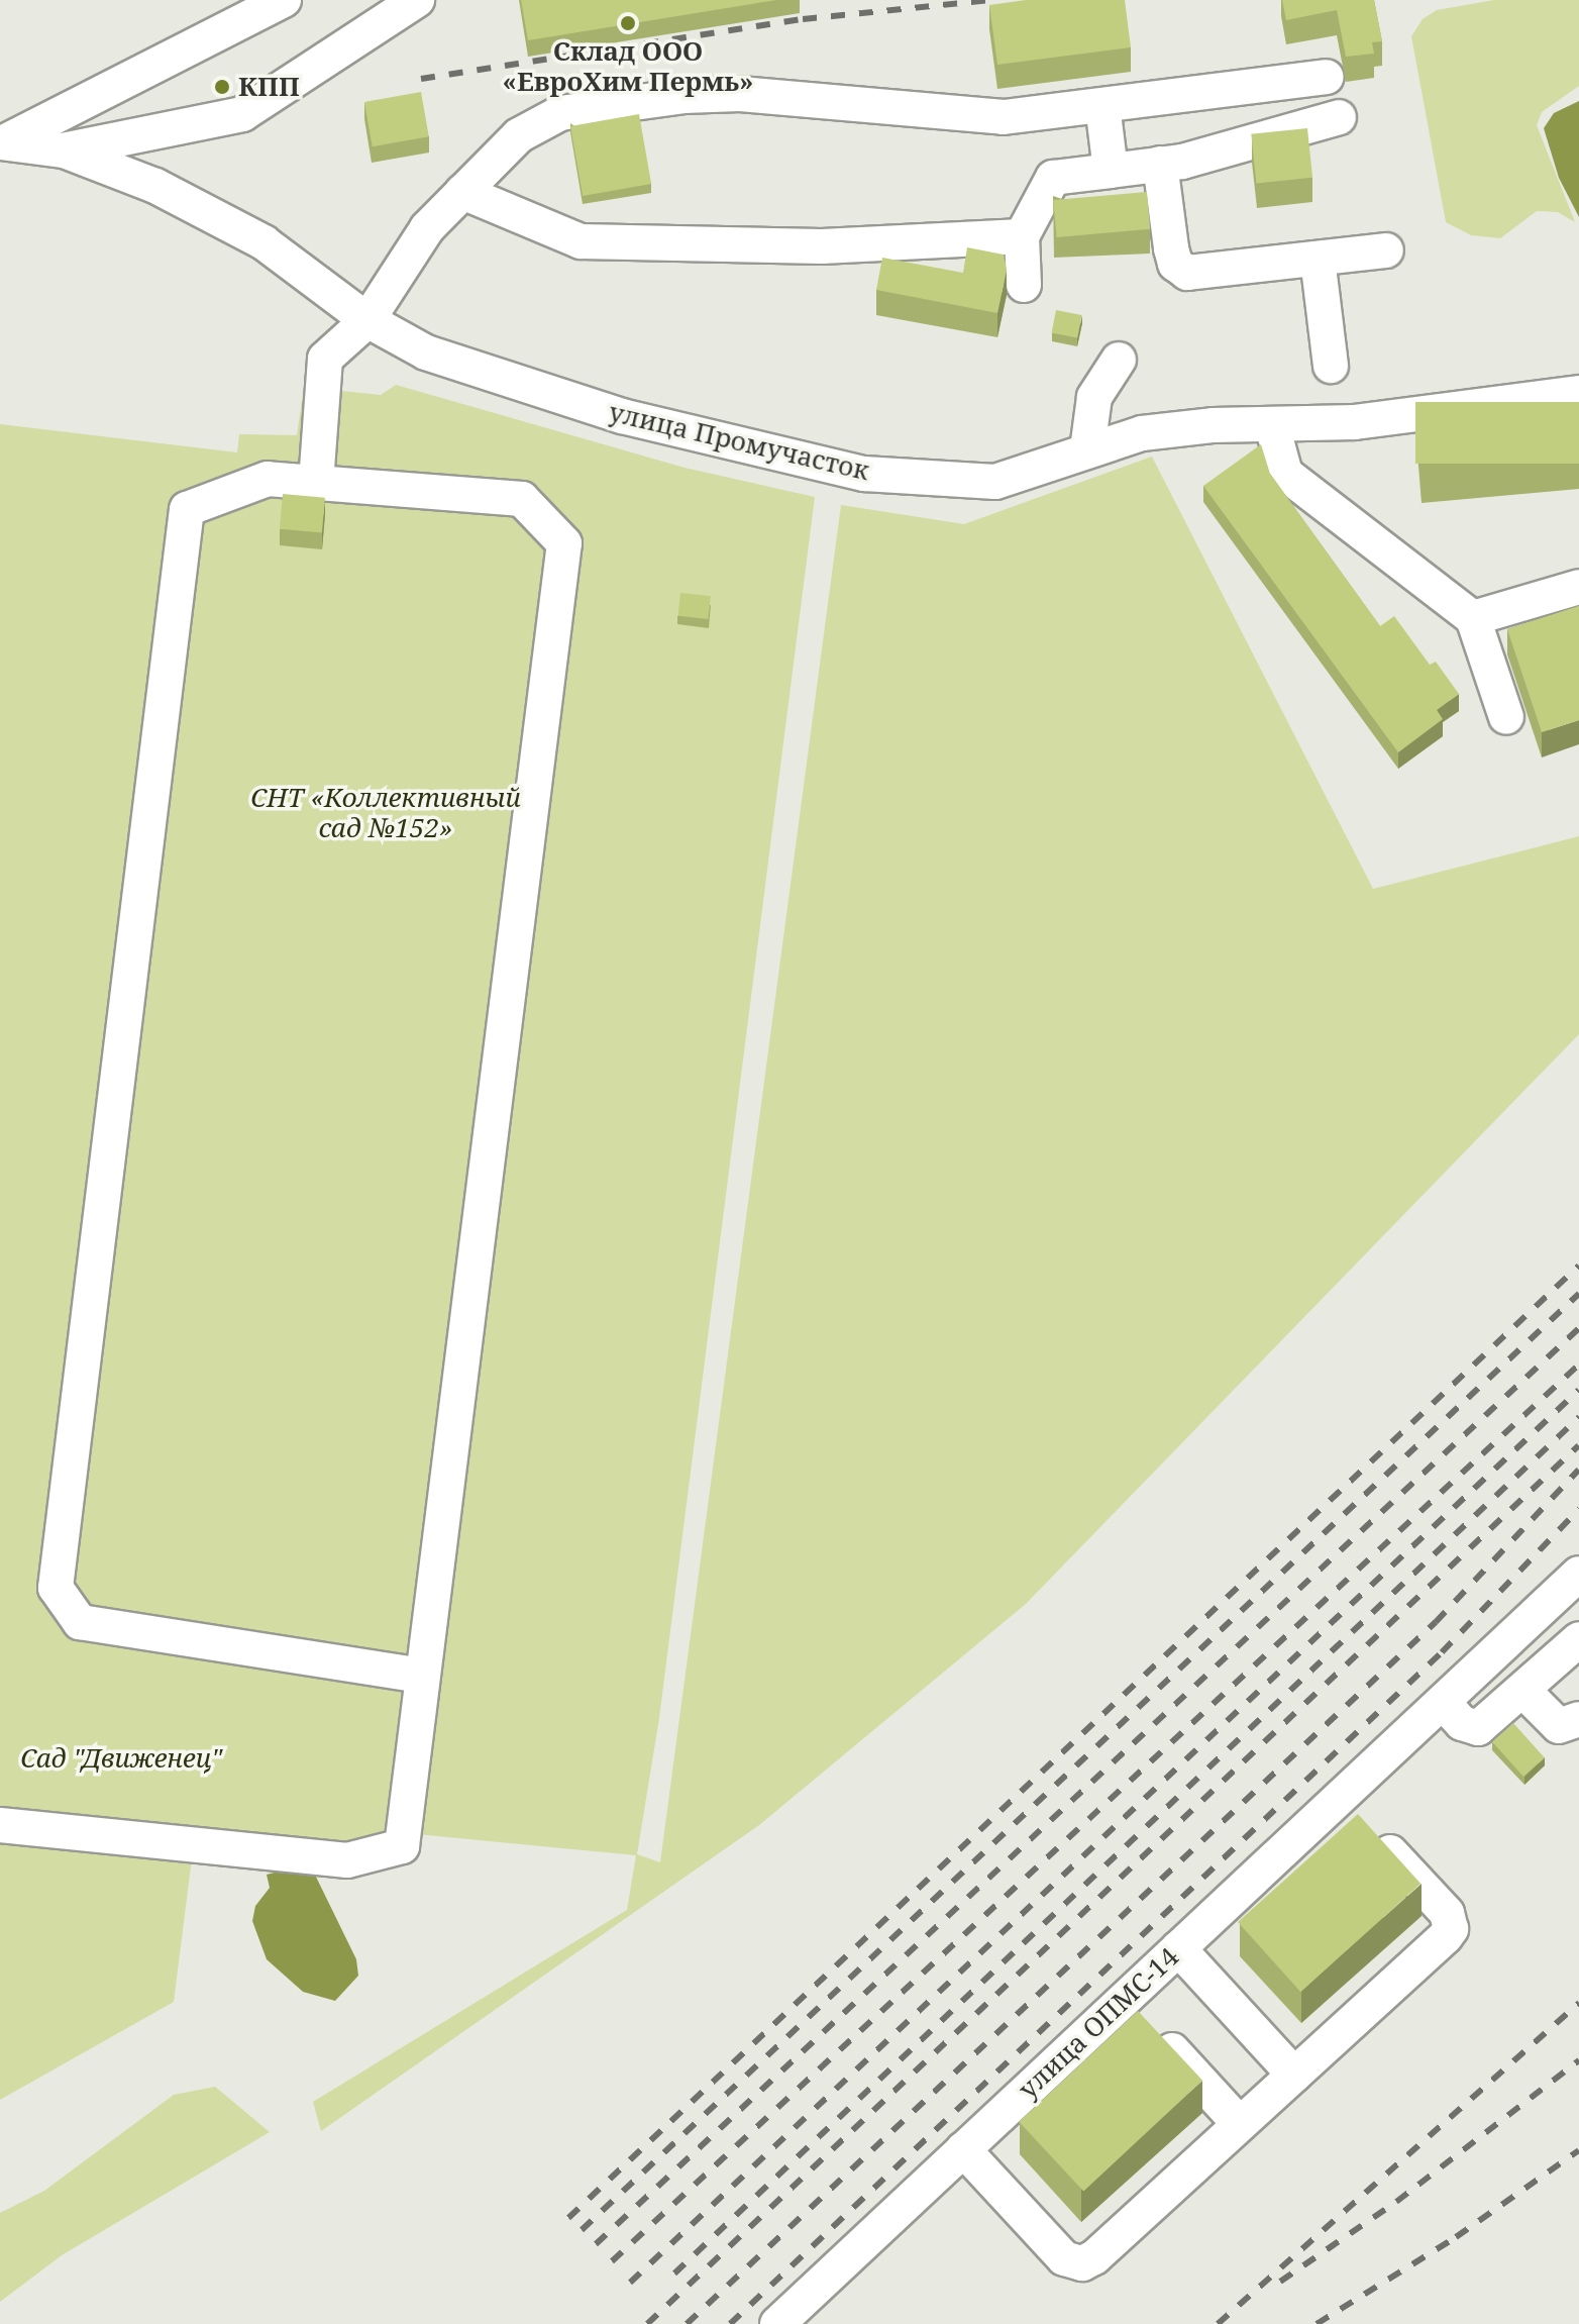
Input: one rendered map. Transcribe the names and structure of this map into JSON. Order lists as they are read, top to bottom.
{
  "streets": {
    "street": ["улица Промучасток", "улица ОПМС-14"]
  },
  "parks": ["СНТ «Коллективный сад №152»", "Сад \"Движенец\""],
  "places": ["Склад ООО «ЕвроХим Пермь»", "КПП"]
}
